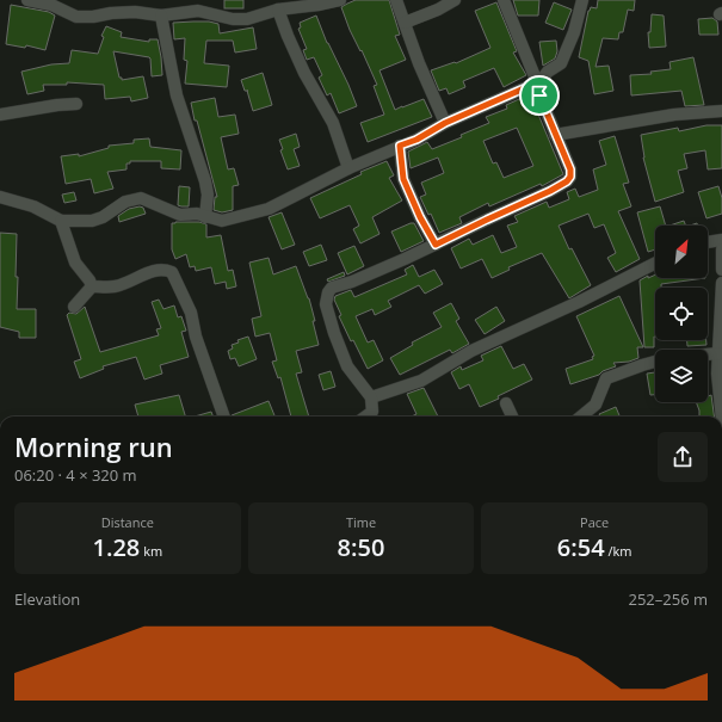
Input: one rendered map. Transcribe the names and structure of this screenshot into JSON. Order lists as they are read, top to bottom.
{
  "north": "top right",
  "page": {
    "heading": ["Morning run", "06:20 · 4 × 320 m"],
    "stats": [
      ["Distance", "1.28 km"],
      ["Time", "8:50"],
      ["Pace", "6:54 /km"]
    ],
    "chart": ["Elevation", "252–256 m"]
  }
}
